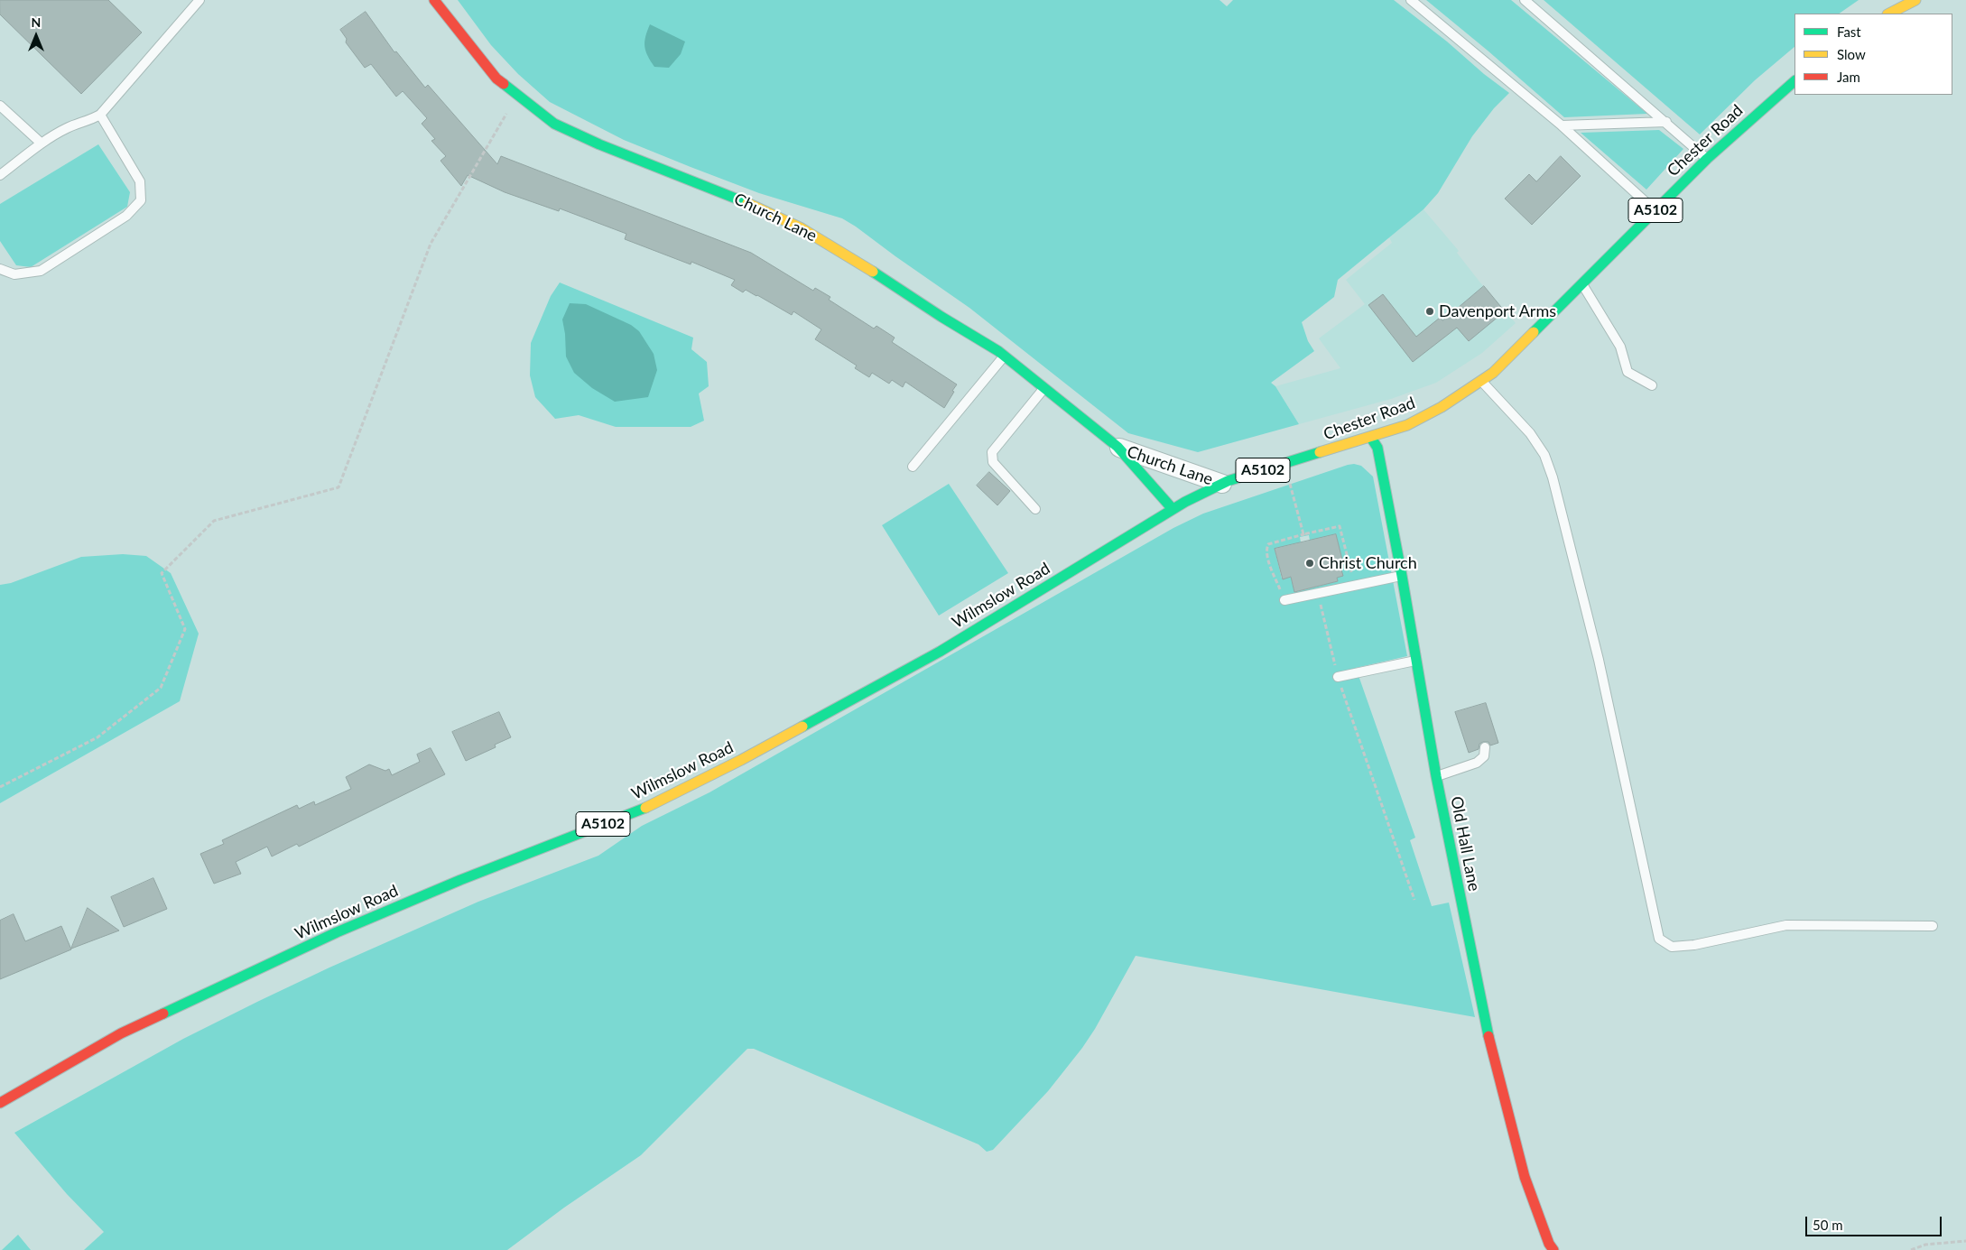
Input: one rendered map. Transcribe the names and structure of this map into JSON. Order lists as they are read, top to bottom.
{
  "streets": {
    "main road": [
      "Chester Road",
      "A5102",
      "Church Lane",
      "Wilmslow Road",
      "Old Hall Lane"
    ]
  },
  "crossings": [
    ["Chester Road", "Church Lane"],
    ["Chester Road", "Wilmslow Road"],
    ["Chester Road", "Old Hall Lane"],
    ["Church Lane", "Wilmslow Road"]
  ],
  "places": ["Davenport Arms", "Christ Church"],
  "legend": ["Fast", "Slow", "Jam"],
  "scale_bar": "50 m",
  "north": "top"
}
